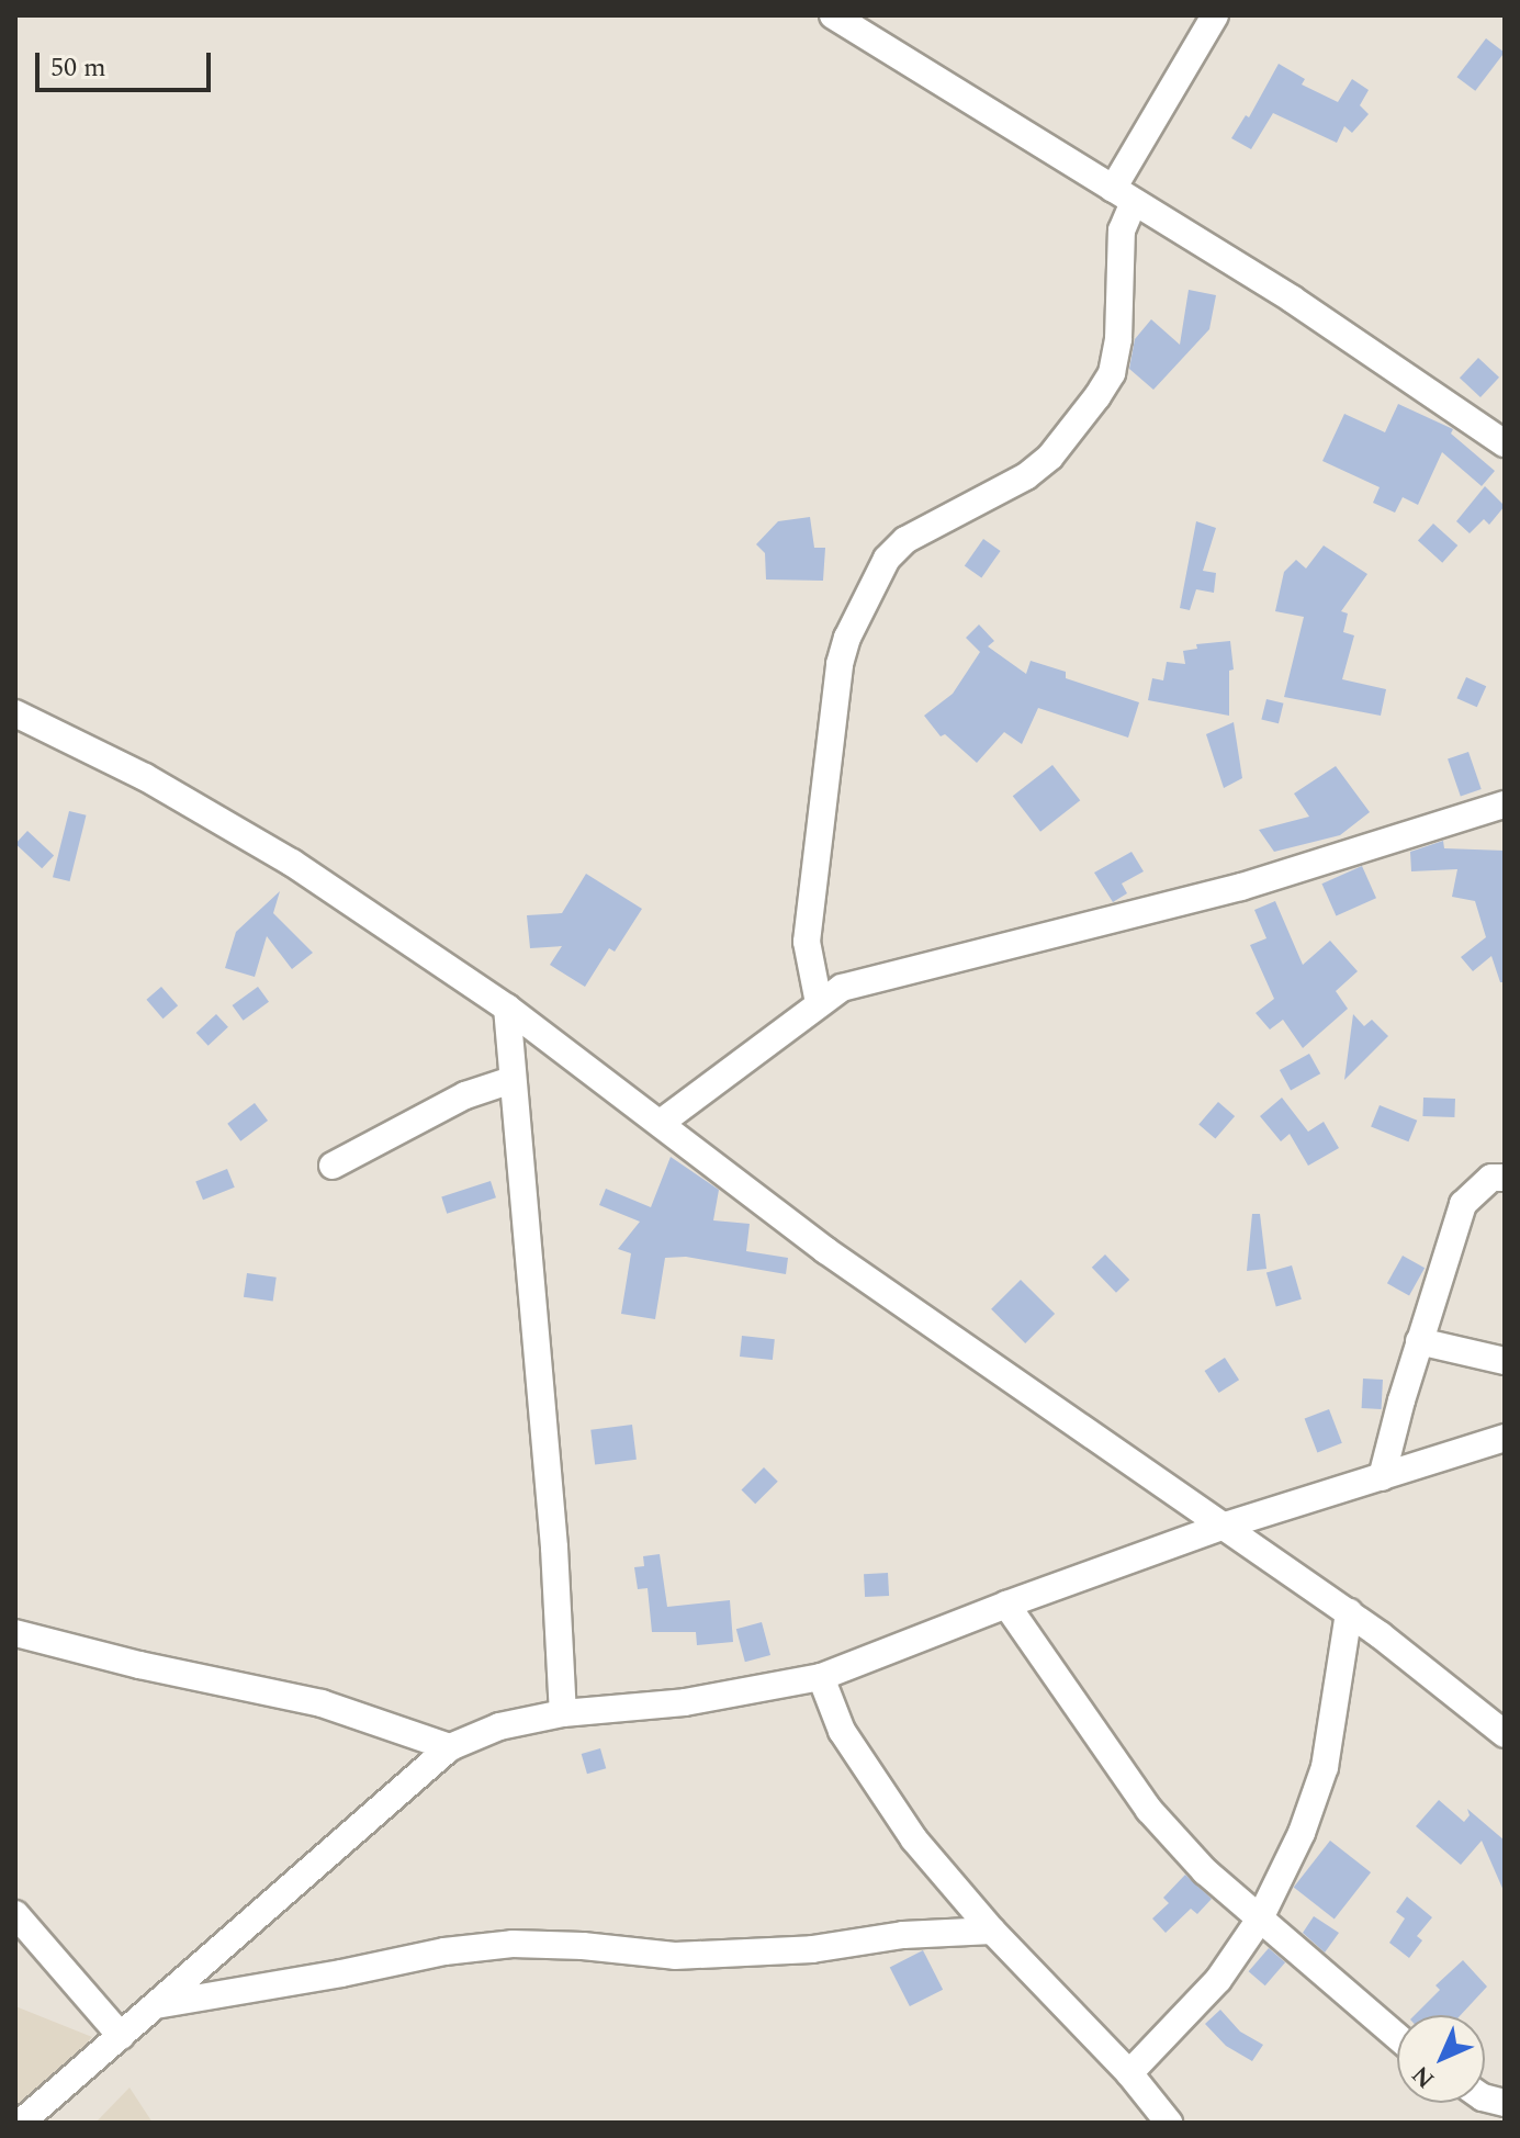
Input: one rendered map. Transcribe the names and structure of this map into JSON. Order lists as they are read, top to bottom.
{
  "scale_bar": "50 m",
  "north": "bottom left"
}
